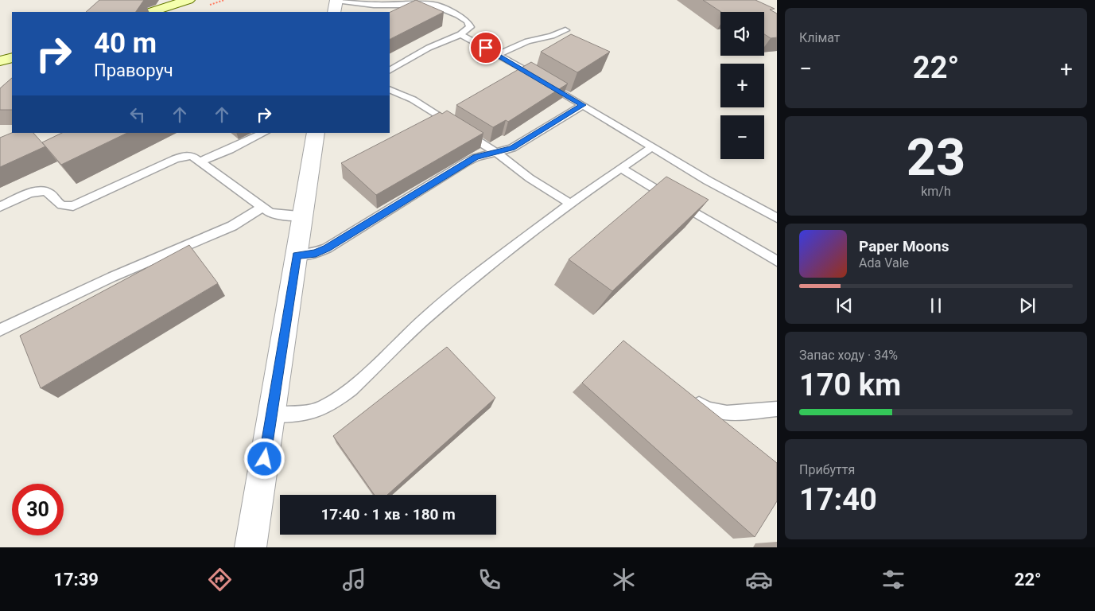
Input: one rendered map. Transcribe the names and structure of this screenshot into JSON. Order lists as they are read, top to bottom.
{
  "page": {
    "tile": [
      "Клімат",
      ["23", "km/h"],
      ["Запас ходу · 34%", "170 km"],
      ["Прибуття", "17:40"]
    ],
    "map_buttons": ["+", "−"],
    "turn": ["40 m", "Праворуч"],
    "heat": ["−", "22°", "+"],
    "song": ["Paper Moons", "Ada Vale"],
    "limit": "30",
    "trip": "17:40 · 1 хв · 180 m",
    "tabs": ["17:39", "22°"]
  }
}
